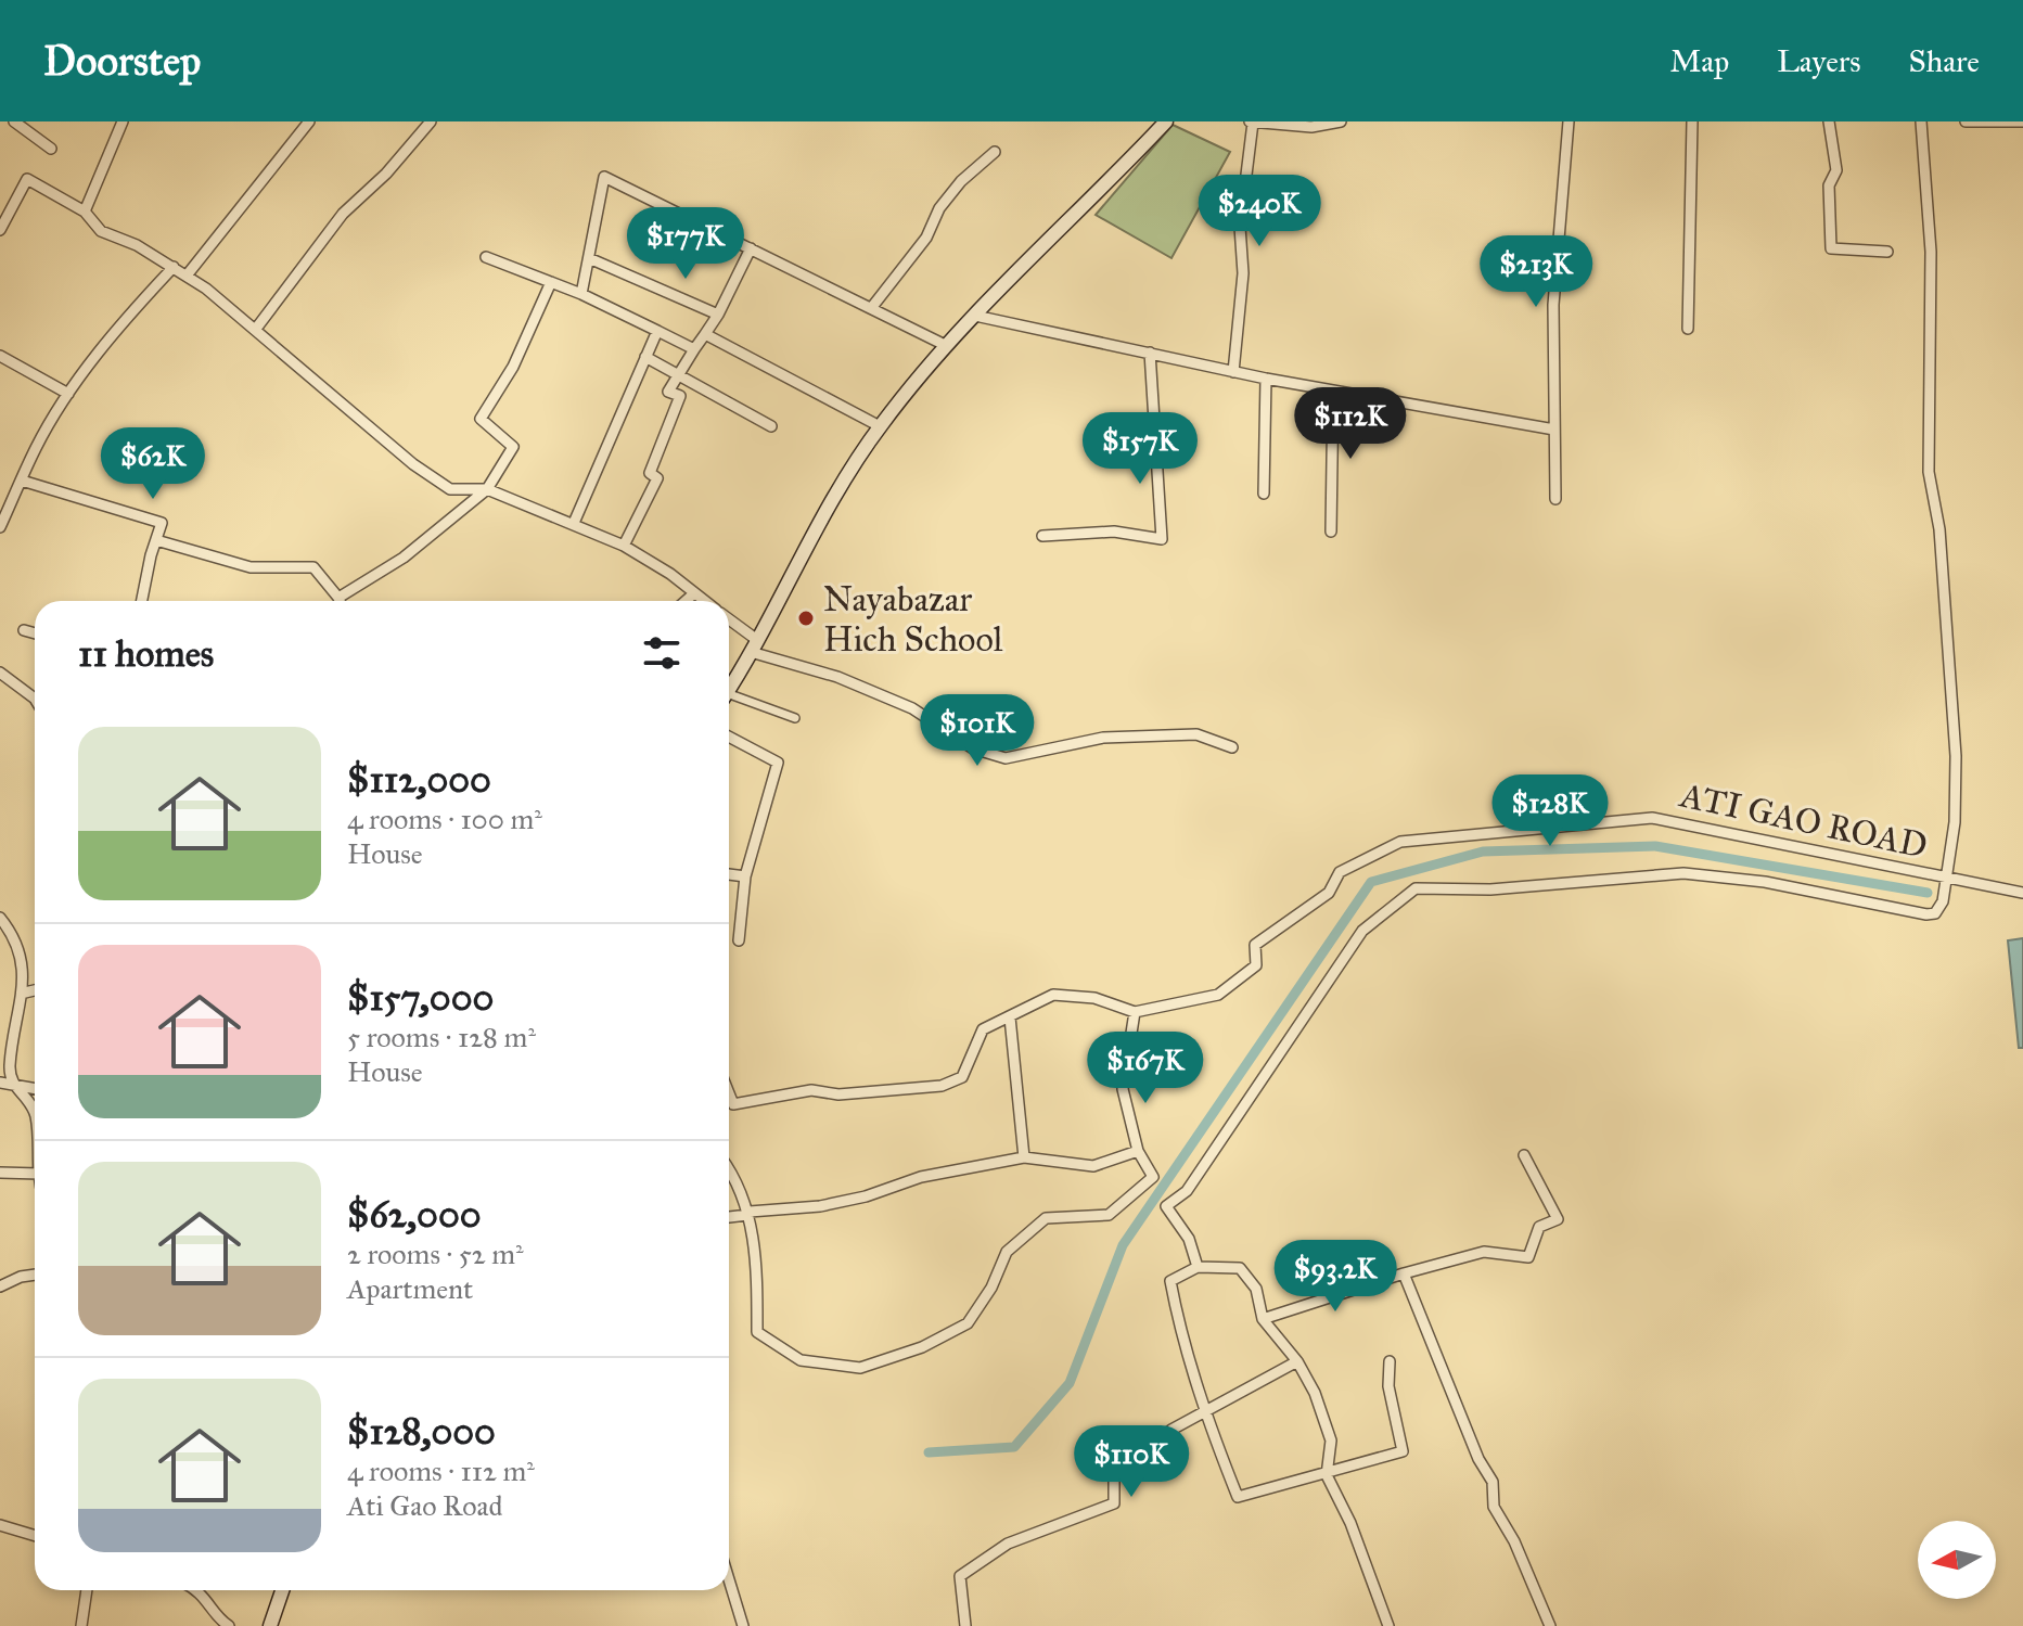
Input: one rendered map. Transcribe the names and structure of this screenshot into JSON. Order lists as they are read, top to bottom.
{
  "streets": {
    "street": ["ATI GAO ROAD"]
  },
  "places": ["Nayabazar Hich School"],
  "north": "left",
  "page": {
    "header": "Doorstep",
    "nav": ["Map", "Layers", "Share"],
    "price": [
      "$240K",
      "$177K",
      "$213K",
      "$112K",
      "$157K",
      "$62K",
      "$101K",
      "$128K",
      "$167K",
      "$93.2K",
      "$110K"
    ],
    "heading": "11 homes",
    "list": [
      {
        "name": "$112,000",
        "note": "4 rooms · 100 m² · House"
      },
      {
        "name": "$157,000",
        "note": "5 rooms · 128 m² · House"
      },
      {
        "name": "$62,000",
        "note": "2 rooms · 52 m² · Apartment"
      },
      {
        "name": "$128,000",
        "note": "4 rooms · 112 m² · Ati Gao Road"
      }
    ]
  }
}
